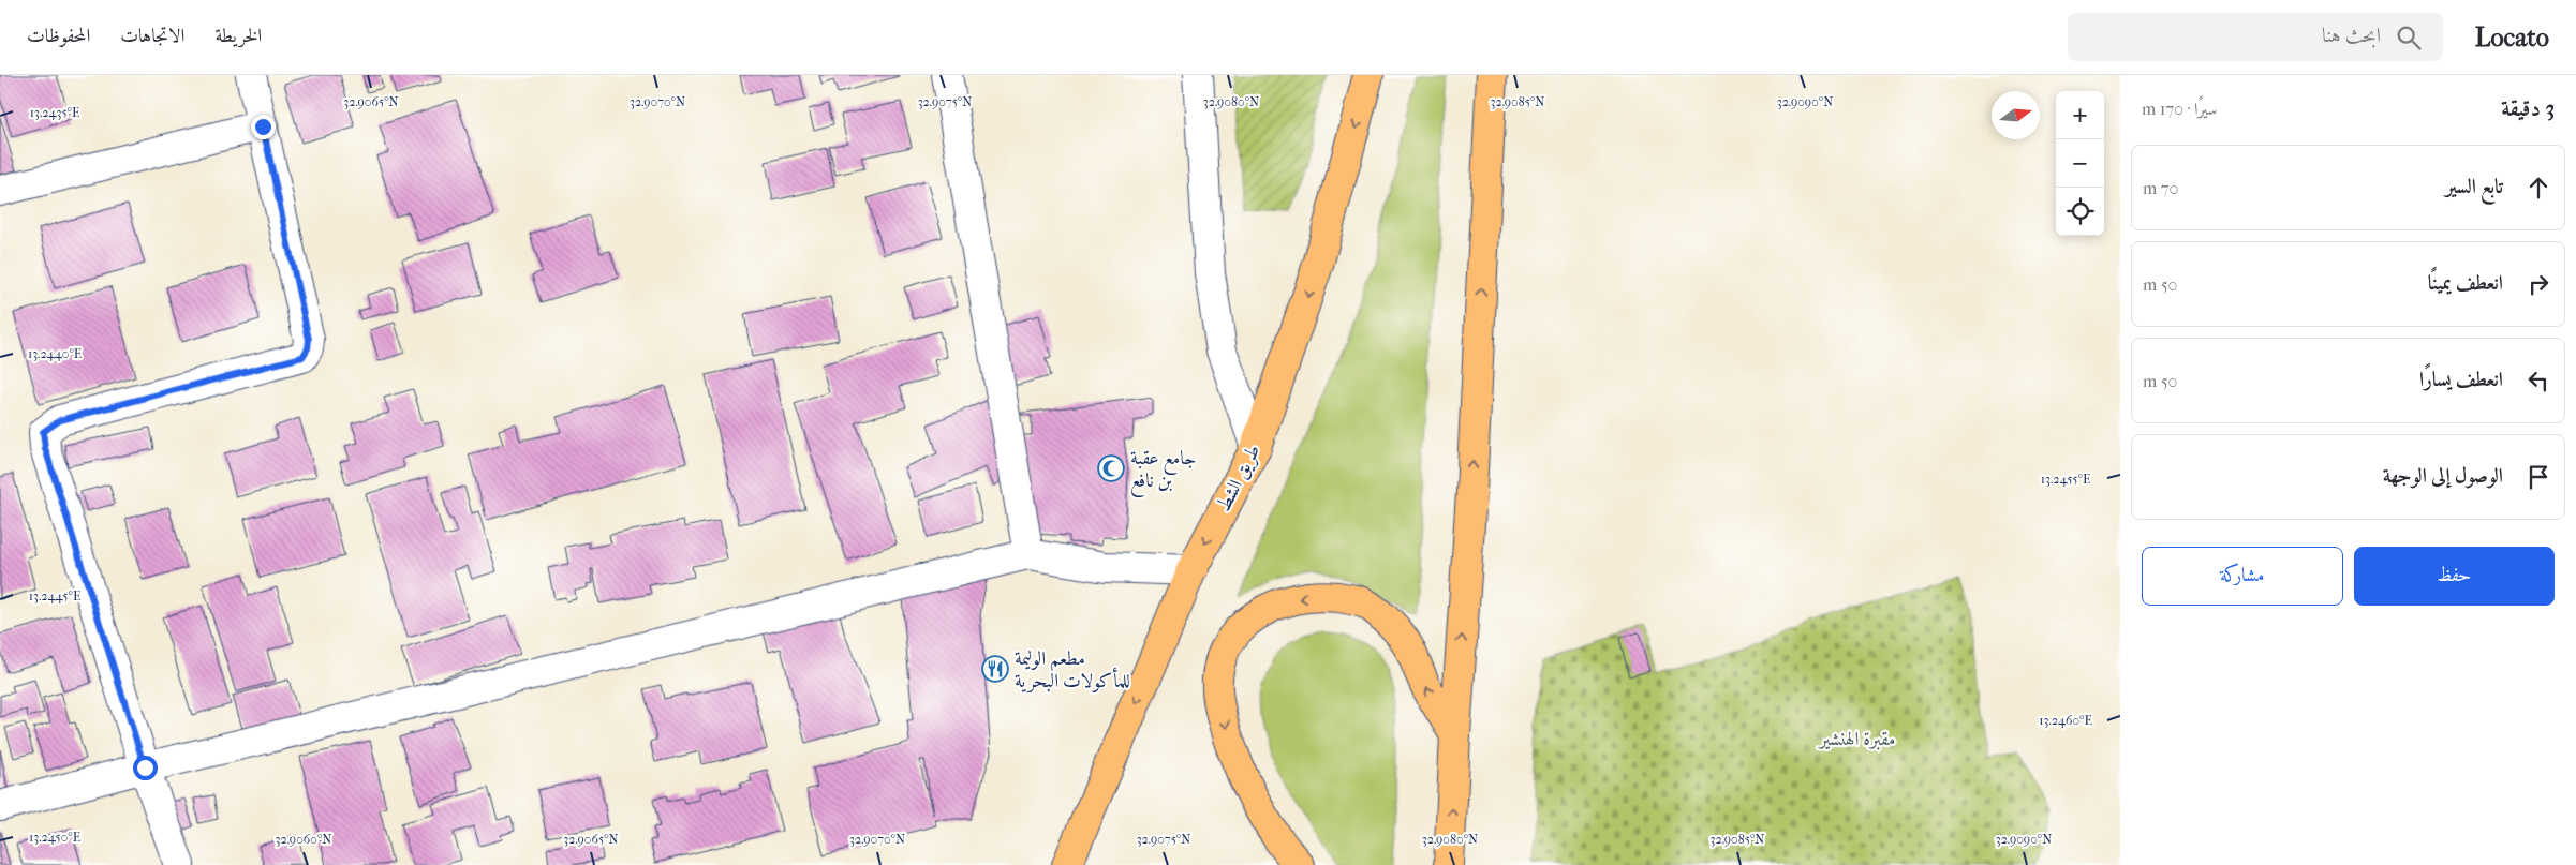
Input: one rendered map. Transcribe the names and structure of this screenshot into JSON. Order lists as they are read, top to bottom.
{
  "streets": {
    "highway": ["طريق الشط"]
  },
  "parks": ["مقبرة الهنشير"],
  "places": {
    "mosque": ["جامع عقبة بن نافع"],
    "restaurant": ["مطعم الوليمة للمأكولات البحرية"]
  },
  "north": "right",
  "page": {
    "header": "Locato",
    "search": "ابحث هنا",
    "nav": ["الخريطة", "الاتجاهات", "المحفوظات"],
    "heading": ["3 دقيقة", "سيرًا · 170 m"],
    "map_buttons": ["+", "−"],
    "list": [
      ["تابع السير", "70 m"],
      ["انعطف يمينًا", "50 m"],
      ["انعطف يسارًا", "50 m"],
      "الوصول إلى الوجهة"
    ],
    "buttons": ["حفظ", "مشاركة"]
  },
  "coordinates": [
    "32.9065°N",
    "32.9070°N",
    "32.9075°N",
    "32.9080°N",
    "32.9085°N",
    "32.9090°N",
    "13.2435°E",
    "13.2440°E",
    "13.2455°E",
    "13.2445°E",
    "13.2460°E",
    "13.2450°E",
    "32.9060°N"
  ]
}
